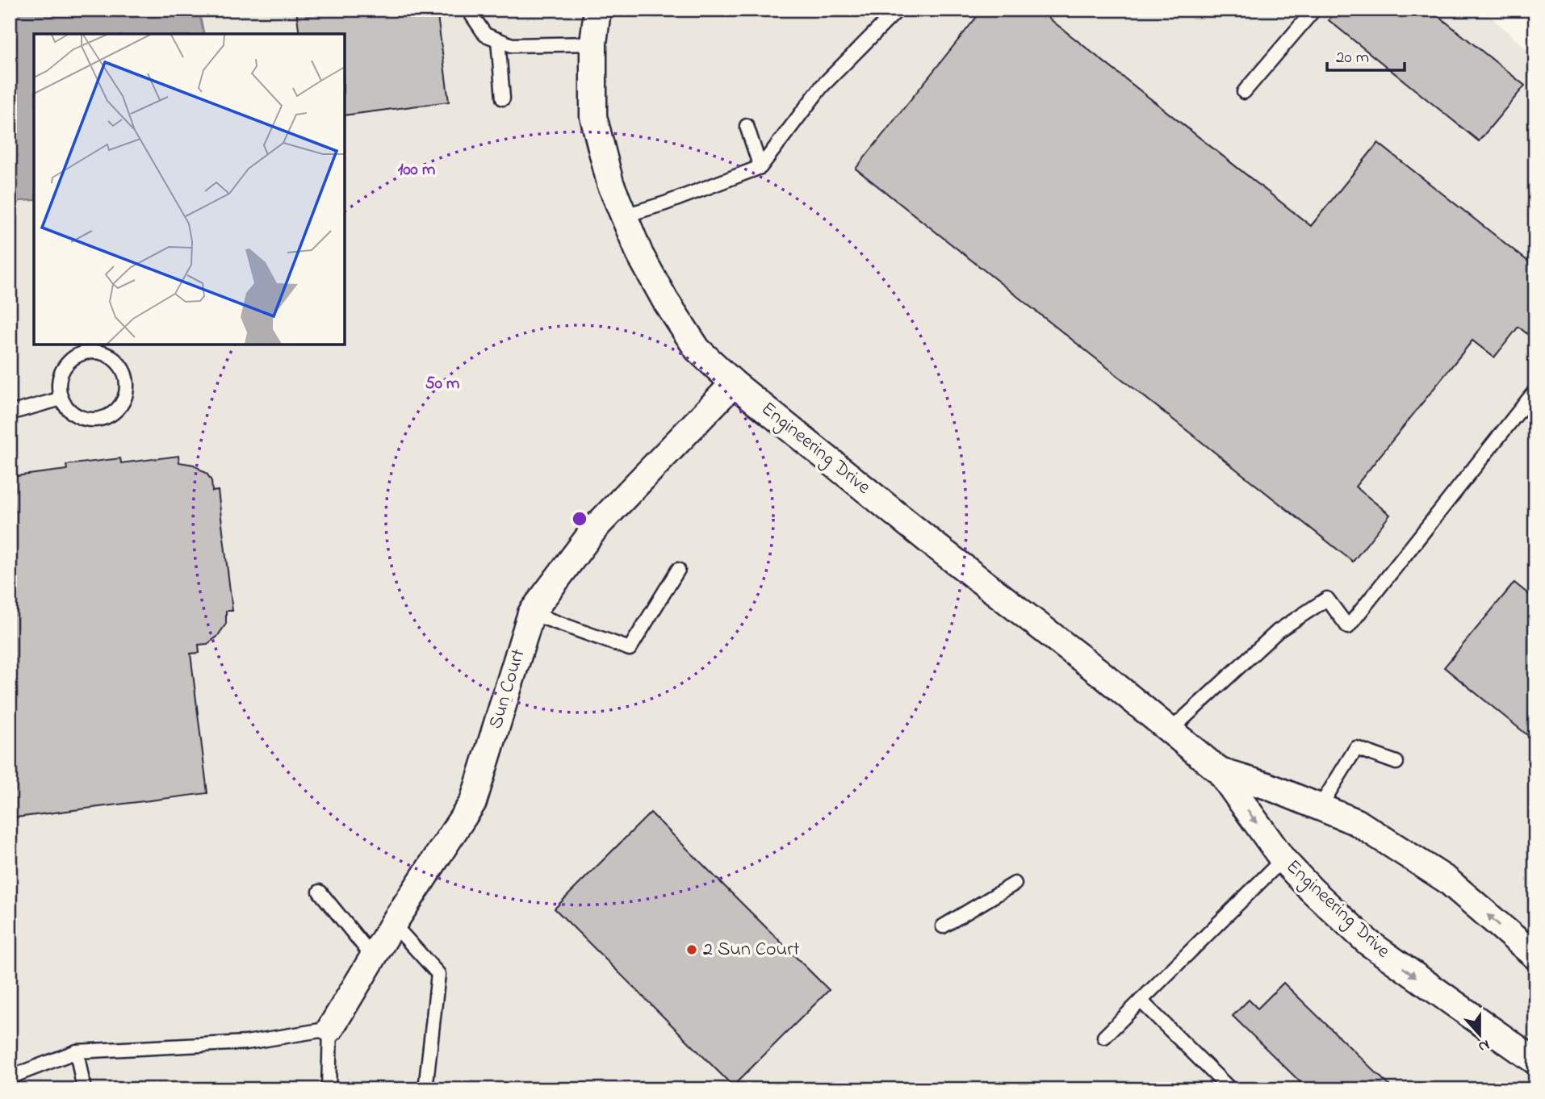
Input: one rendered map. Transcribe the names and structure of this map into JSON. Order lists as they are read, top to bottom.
{
  "streets": {
    "street": ["Engineering Drive", "Sun Court"]
  },
  "crossings": [
    ["Engineering Drive", "Sun Court"]
  ],
  "places": ["2 Sun Court"],
  "scale_bar": "20 m",
  "north": "bottom",
  "rings": ["100 m", "50 m"]
}
